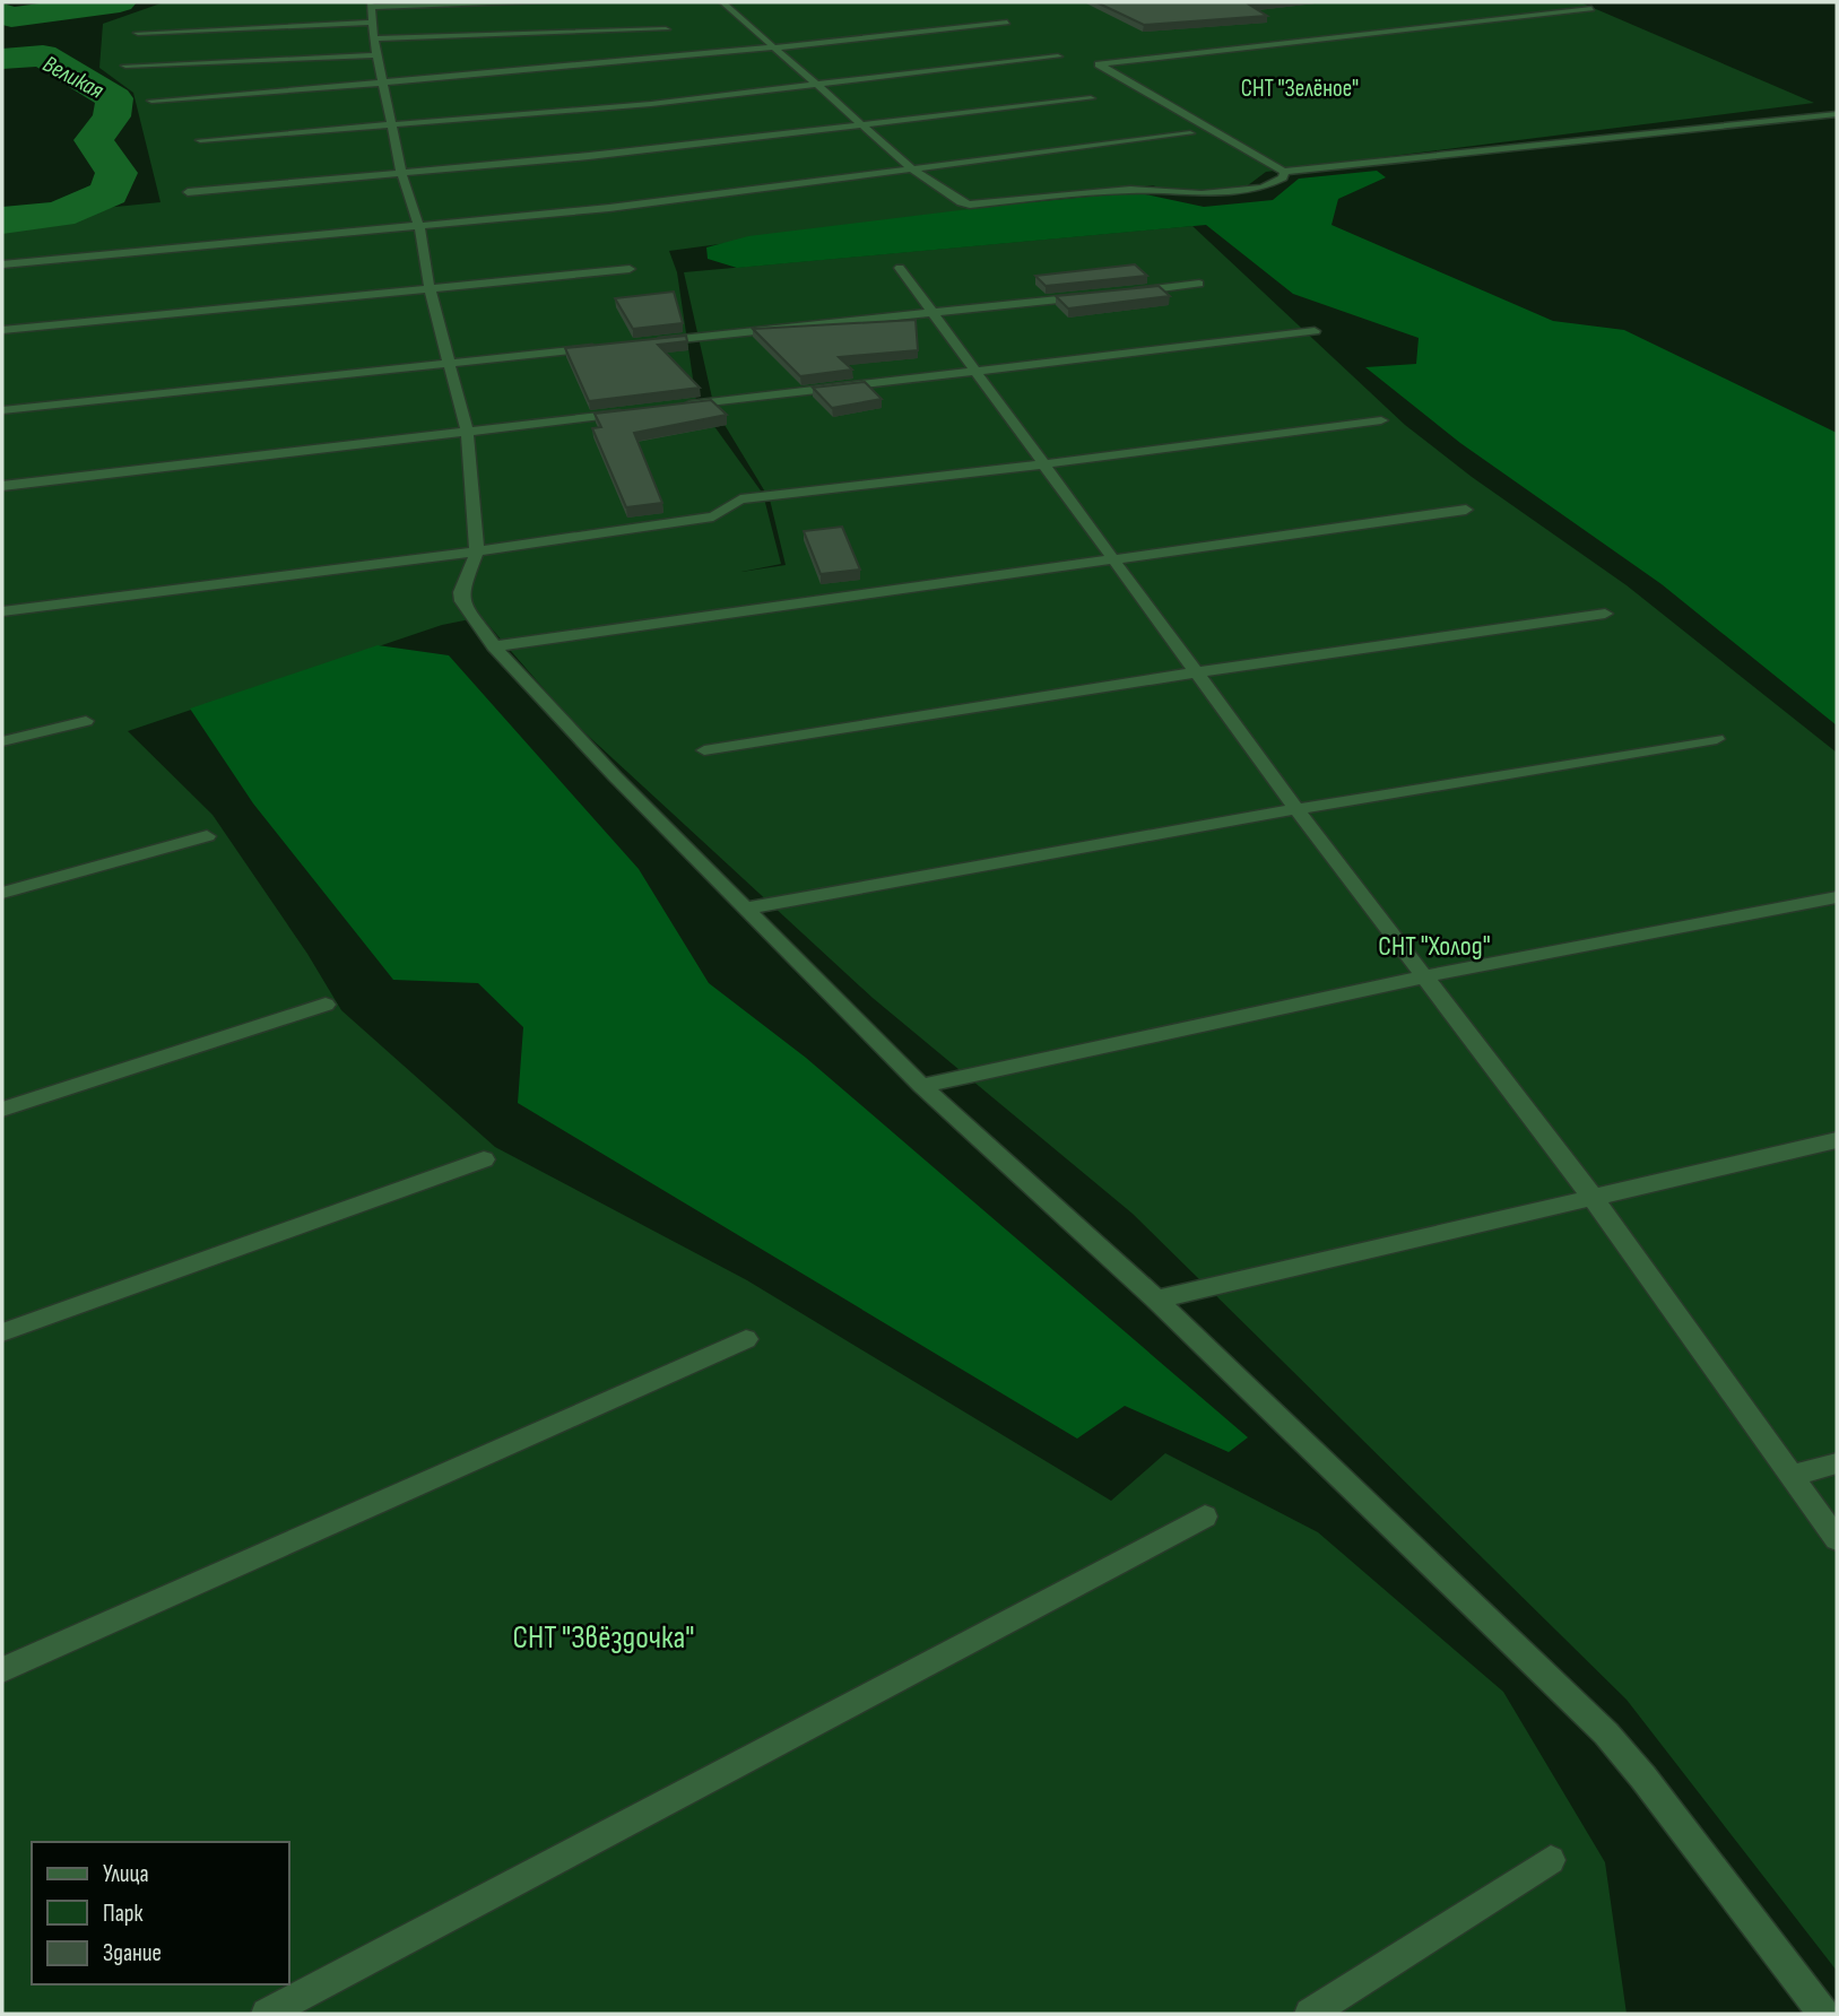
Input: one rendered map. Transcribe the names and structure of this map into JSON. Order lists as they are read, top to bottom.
{
  "water": ["Великая"],
  "parks": ["СНТ \"Зелёное\"", "СНТ \"Холод\"", "СНТ \"Звёздочка\""],
  "legend": ["Улица", "Парк", "Здание"]
}
